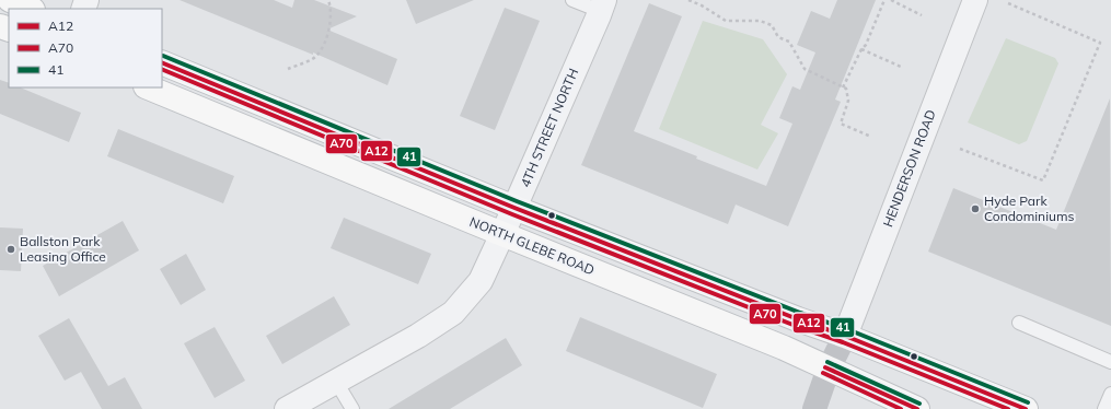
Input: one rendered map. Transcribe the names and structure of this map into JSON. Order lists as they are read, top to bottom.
{
  "streets": {
    "main road": ["NORTH GLEBE ROAD"],
    "street": ["4TH STREET NORTH", "HENDERSON ROAD"]
  },
  "crossings": [
    ["4TH STREET NORTH", "NORTH GLEBE ROAD"]
  ],
  "places": ["Hyde Park Condominiums", "Ballston Park Leasing Office"],
  "lines": ["transit line 41", "transit line A12", "transit line A70"],
  "legend": ["A12", "A70", "41"]
}
